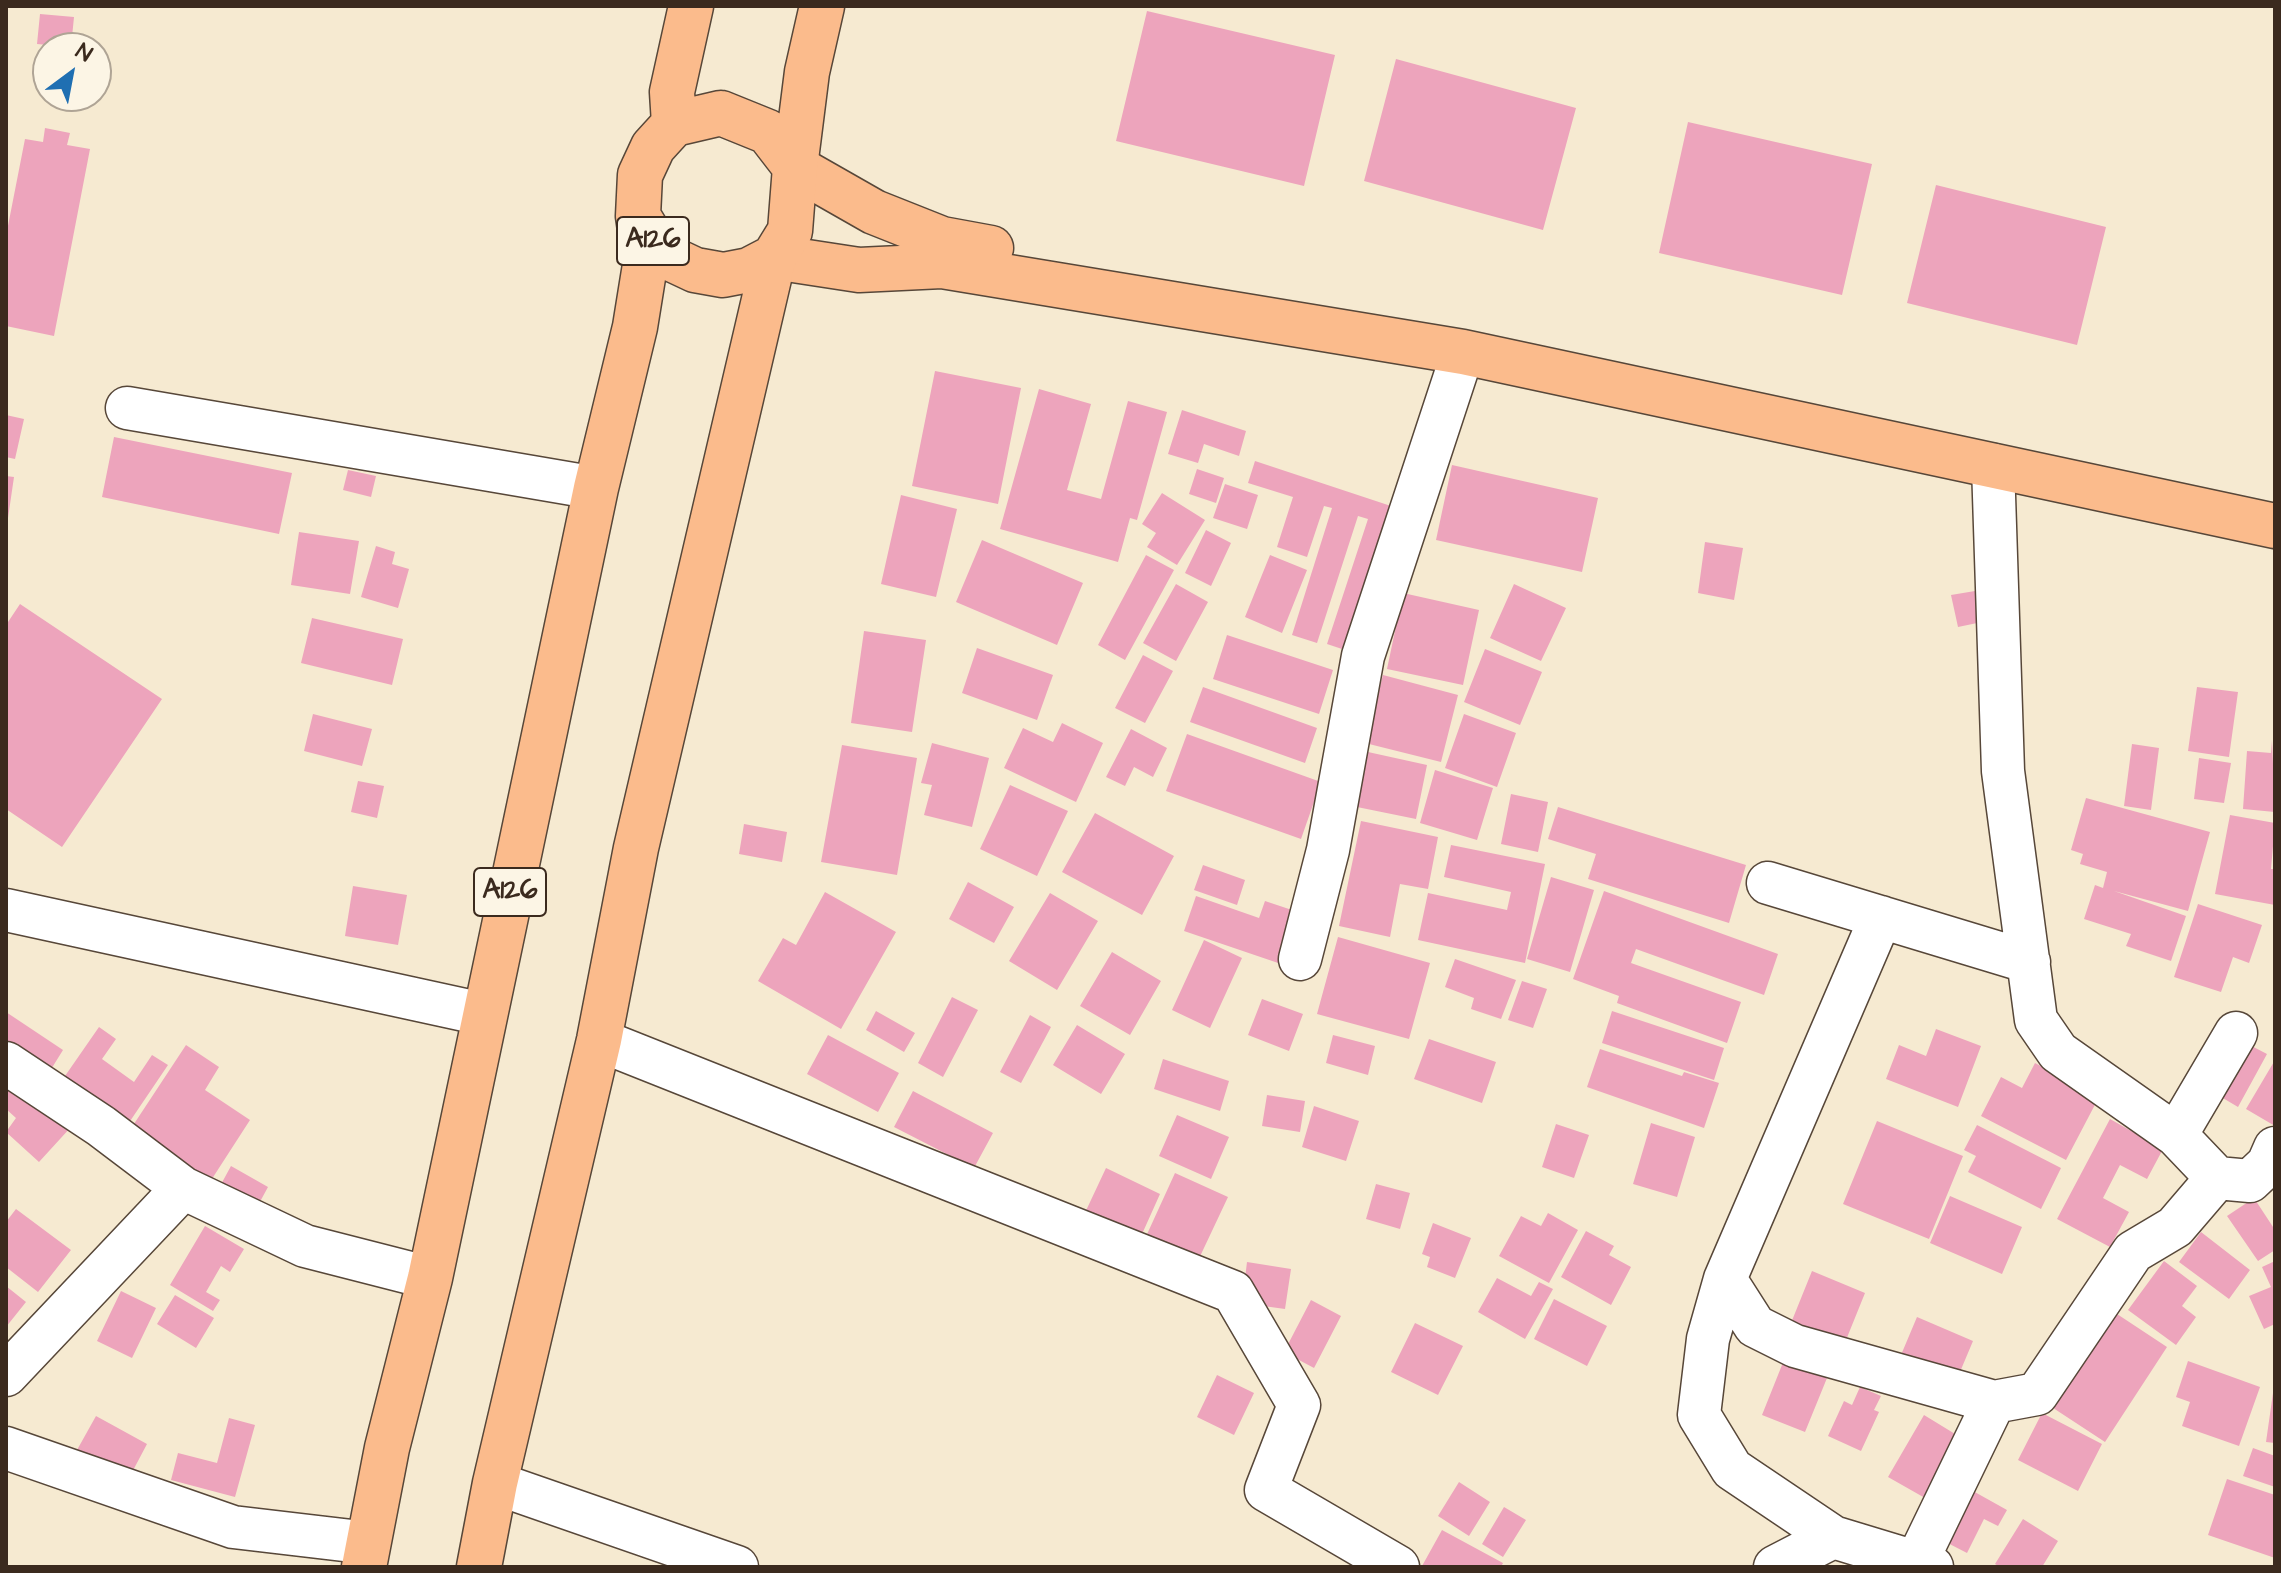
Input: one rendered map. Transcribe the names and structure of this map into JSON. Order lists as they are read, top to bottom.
{
  "streets": {
    "main road": ["A126"]
  },
  "north": "top right"
}
